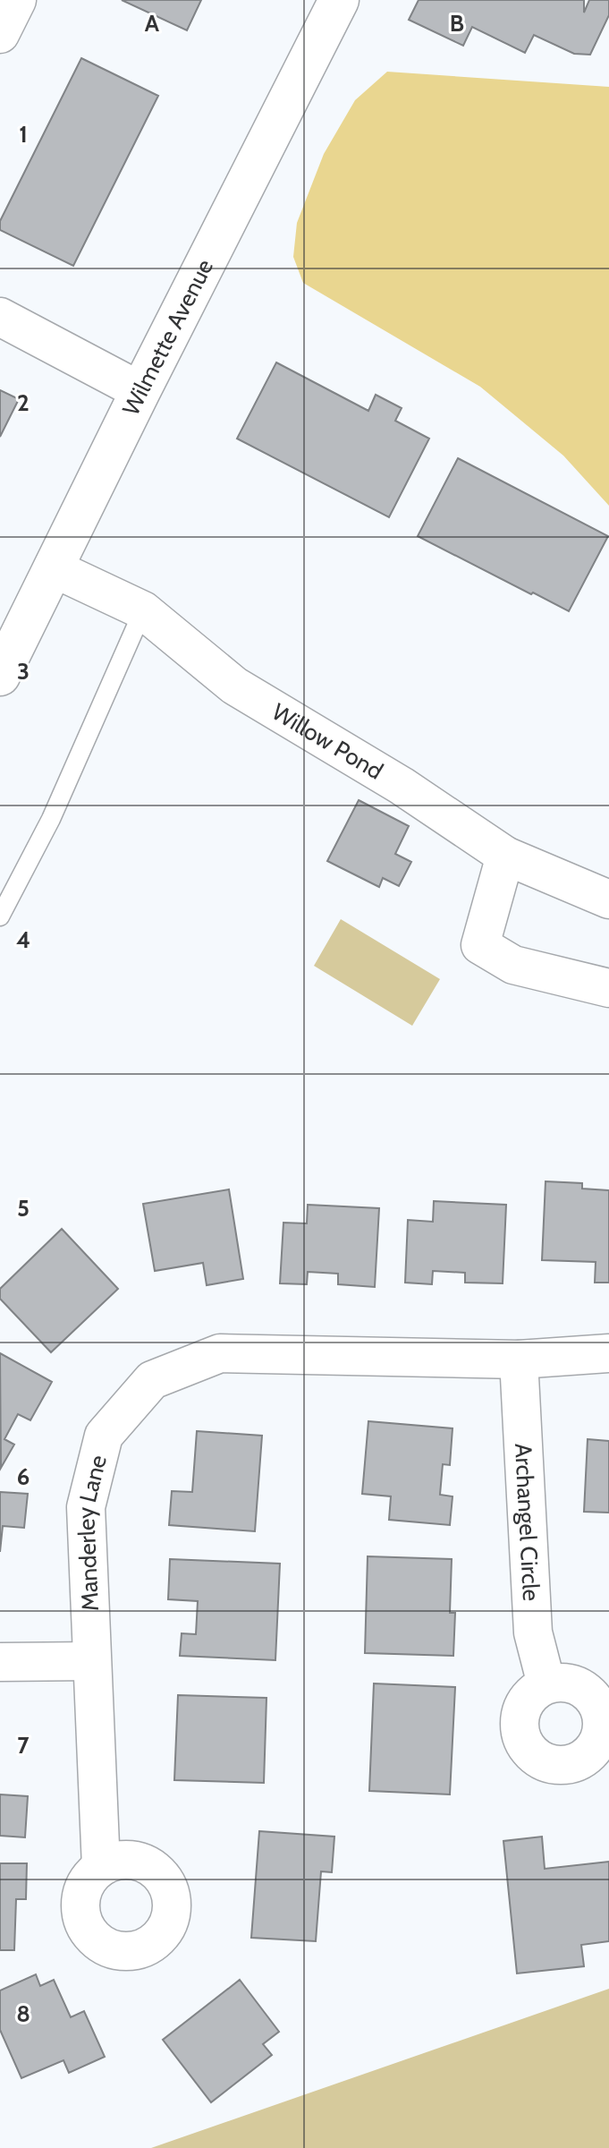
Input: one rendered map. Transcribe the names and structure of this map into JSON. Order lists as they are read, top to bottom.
{
  "streets": {
    "street": [
      "Wilmette Avenue",
      "Willow Pond",
      "Archangel Circle",
      "Manderley Lane"
    ]
  },
  "crossings": [
    ["Wilmette Avenue", "Willow Pond"],
    ["Archangel Circle", "Manderley Lane"]
  ],
  "grid": {
    "columns": ["A", "B"],
    "rows": [
      "1",
      "2",
      "3",
      "4",
      "5",
      "6",
      "7",
      "8"
    ]
  }
}
